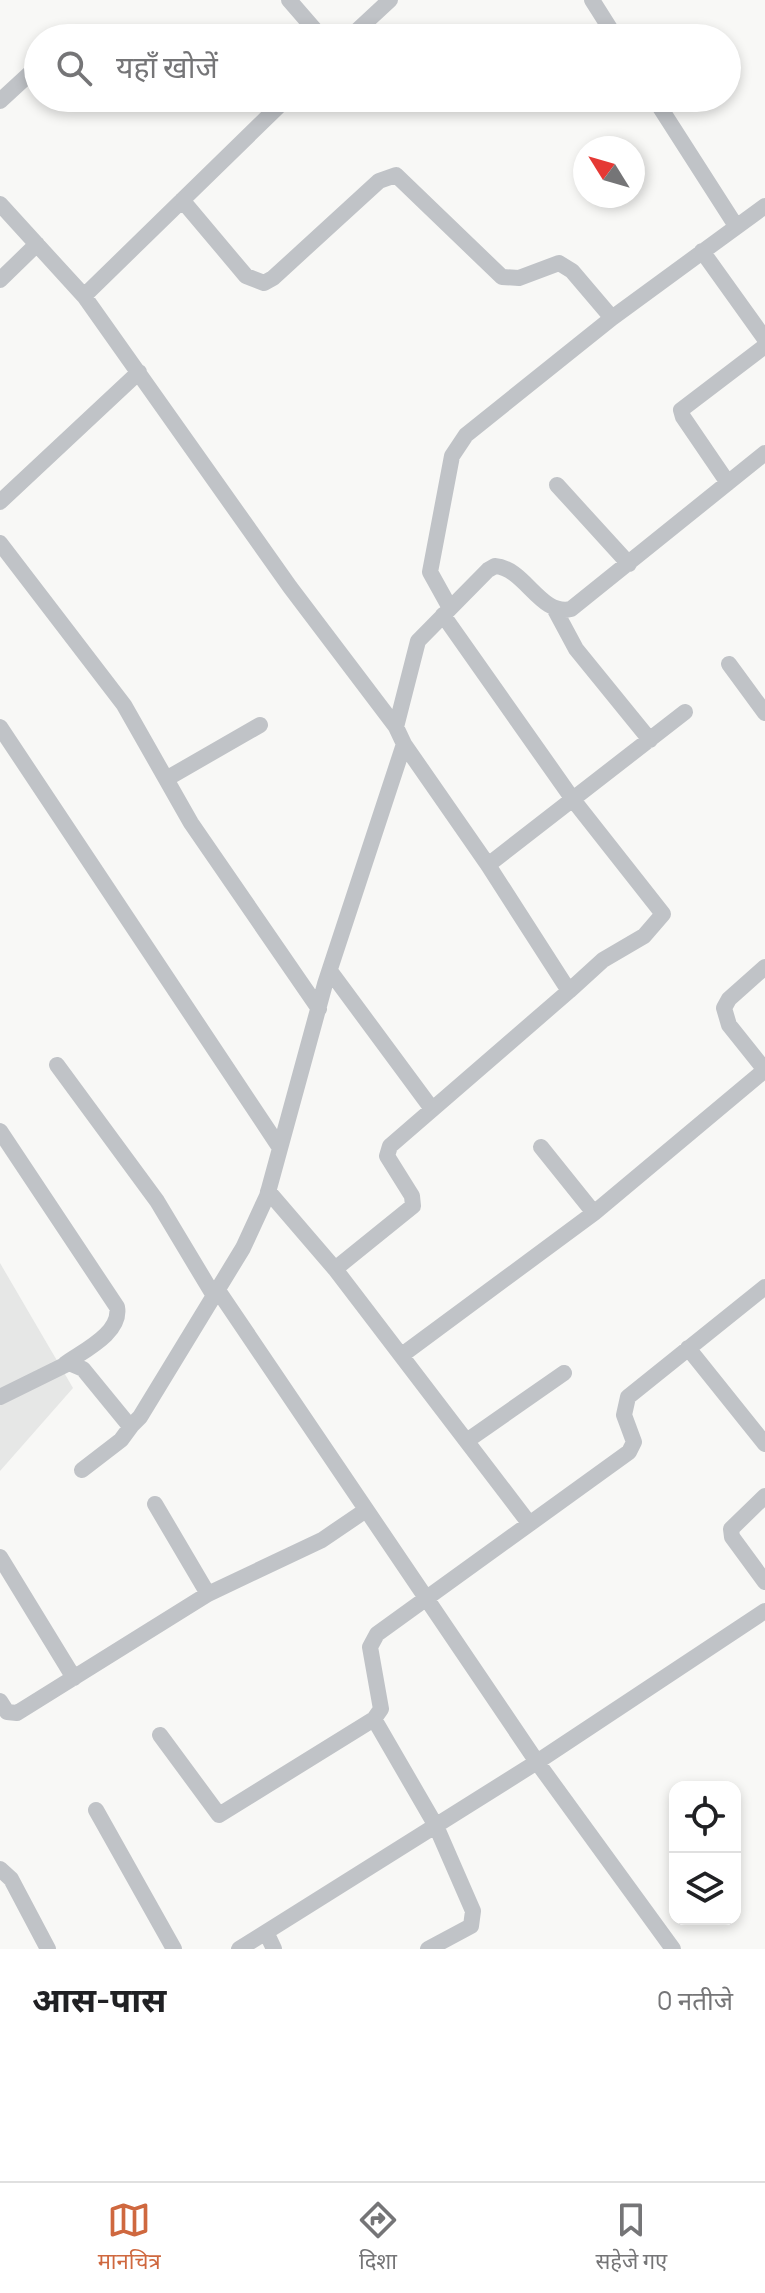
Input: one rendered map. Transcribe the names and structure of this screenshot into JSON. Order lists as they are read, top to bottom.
{
  "north": "top left",
  "page": {
    "search": "यहाँ खोजें",
    "heading": ["आस-पास", "0 नतीजे"],
    "nav": ["मानचित्र", "दिशा", "सहेजे गए"]
  }
}
